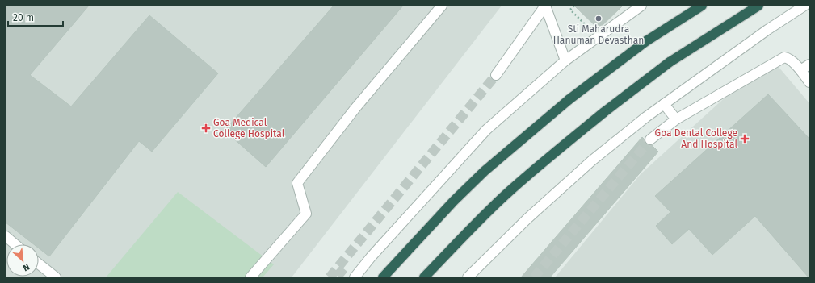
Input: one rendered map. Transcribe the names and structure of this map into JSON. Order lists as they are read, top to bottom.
{
  "places": {
    "other": ["Sti Maharudra Hanuman Devasthan"],
    "health": ["Goa Medical College Hospital", "Goa Dental College And Hospital"]
  },
  "scale_bar": "20 m",
  "north": "bottom right"
}
